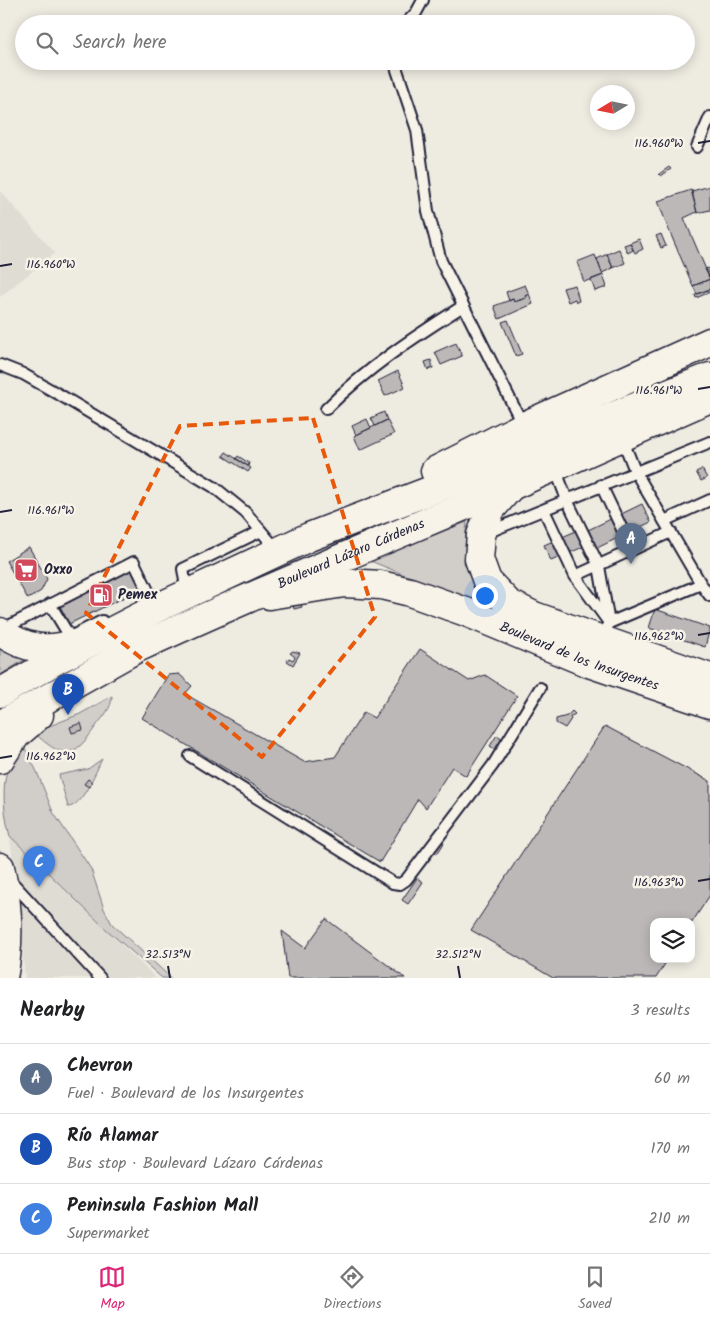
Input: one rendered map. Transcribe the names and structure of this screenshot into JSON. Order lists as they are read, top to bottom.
{
  "streets": {
    "main road": ["Boulevard Lázaro Cárdenas", "Boulevard de los Insurgentes"]
  },
  "crossings": [
    ["Boulevard Lázaro Cárdenas", "Boulevard de los Insurgentes"]
  ],
  "places": {
    "supermarket": ["Oxxo"],
    "fuel station": ["Pemex"]
  },
  "north": "left",
  "page": {
    "search": "Search here",
    "pins": ["A", "B", "C"],
    "heading": ["Nearby", "3 results"],
    "list": [
      {
        "mark": "A",
        "name": "Chevron",
        "note": "Fuel · Boulevard de los Insurgentes",
        "value": "60 m"
      },
      {
        "mark": "B",
        "name": "Río Alamar",
        "note": "Bus stop · Boulevard Lázaro Cárdenas",
        "value": "170 m"
      },
      {
        "mark": "C",
        "name": "Peninsula Fashion Mall",
        "note": "Supermarket",
        "value": "210 m"
      }
    ],
    "nav": ["Map", "Directions", "Saved"]
  },
  "coordinates": [
    "116.960°W",
    "116.961°W",
    "116.962°W",
    "116.963°W",
    "32.513°N",
    "32.512°N"
  ]
}
